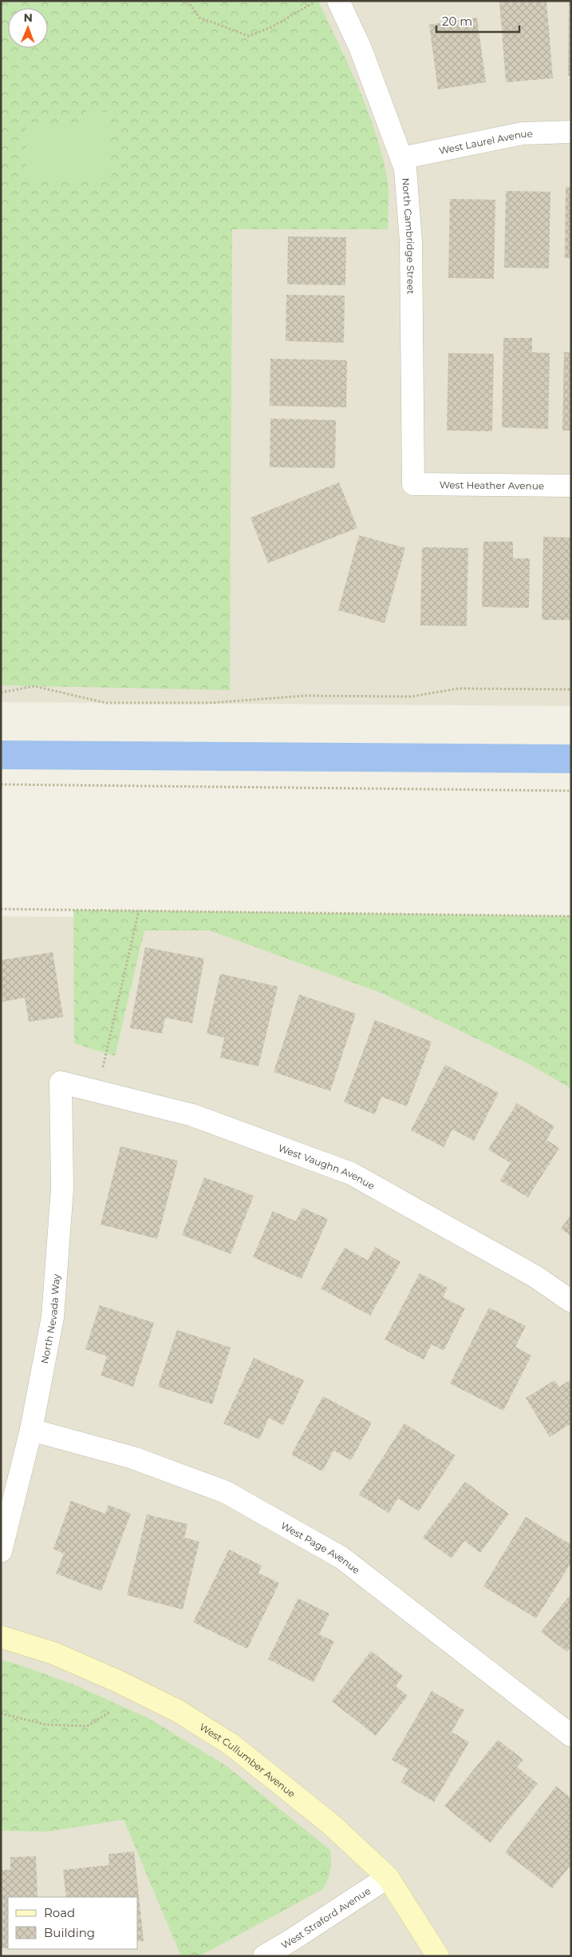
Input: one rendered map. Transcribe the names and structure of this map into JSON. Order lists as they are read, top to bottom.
{
  "streets": {
    "street": [
      "West Laurel Avenue",
      "North Cambridge Street",
      "West Heather Avenue",
      "West Vaughn Avenue",
      "North Nevada Way",
      "West Page Avenue",
      "West Cullumber Avenue",
      "West Straford Avenue"
    ]
  },
  "crossings": [
    ["West Laurel Avenue", "North Cambridge Street"],
    ["North Cambridge Street", "West Heather Avenue"],
    ["West Vaughn Avenue", "North Nevada Way"],
    ["North Nevada Way", "West Page Avenue"],
    ["West Cullumber Avenue", "West Straford Avenue"]
  ],
  "legend": ["Road", "Building"],
  "scale_bar": "20 m",
  "north": "top"
}
